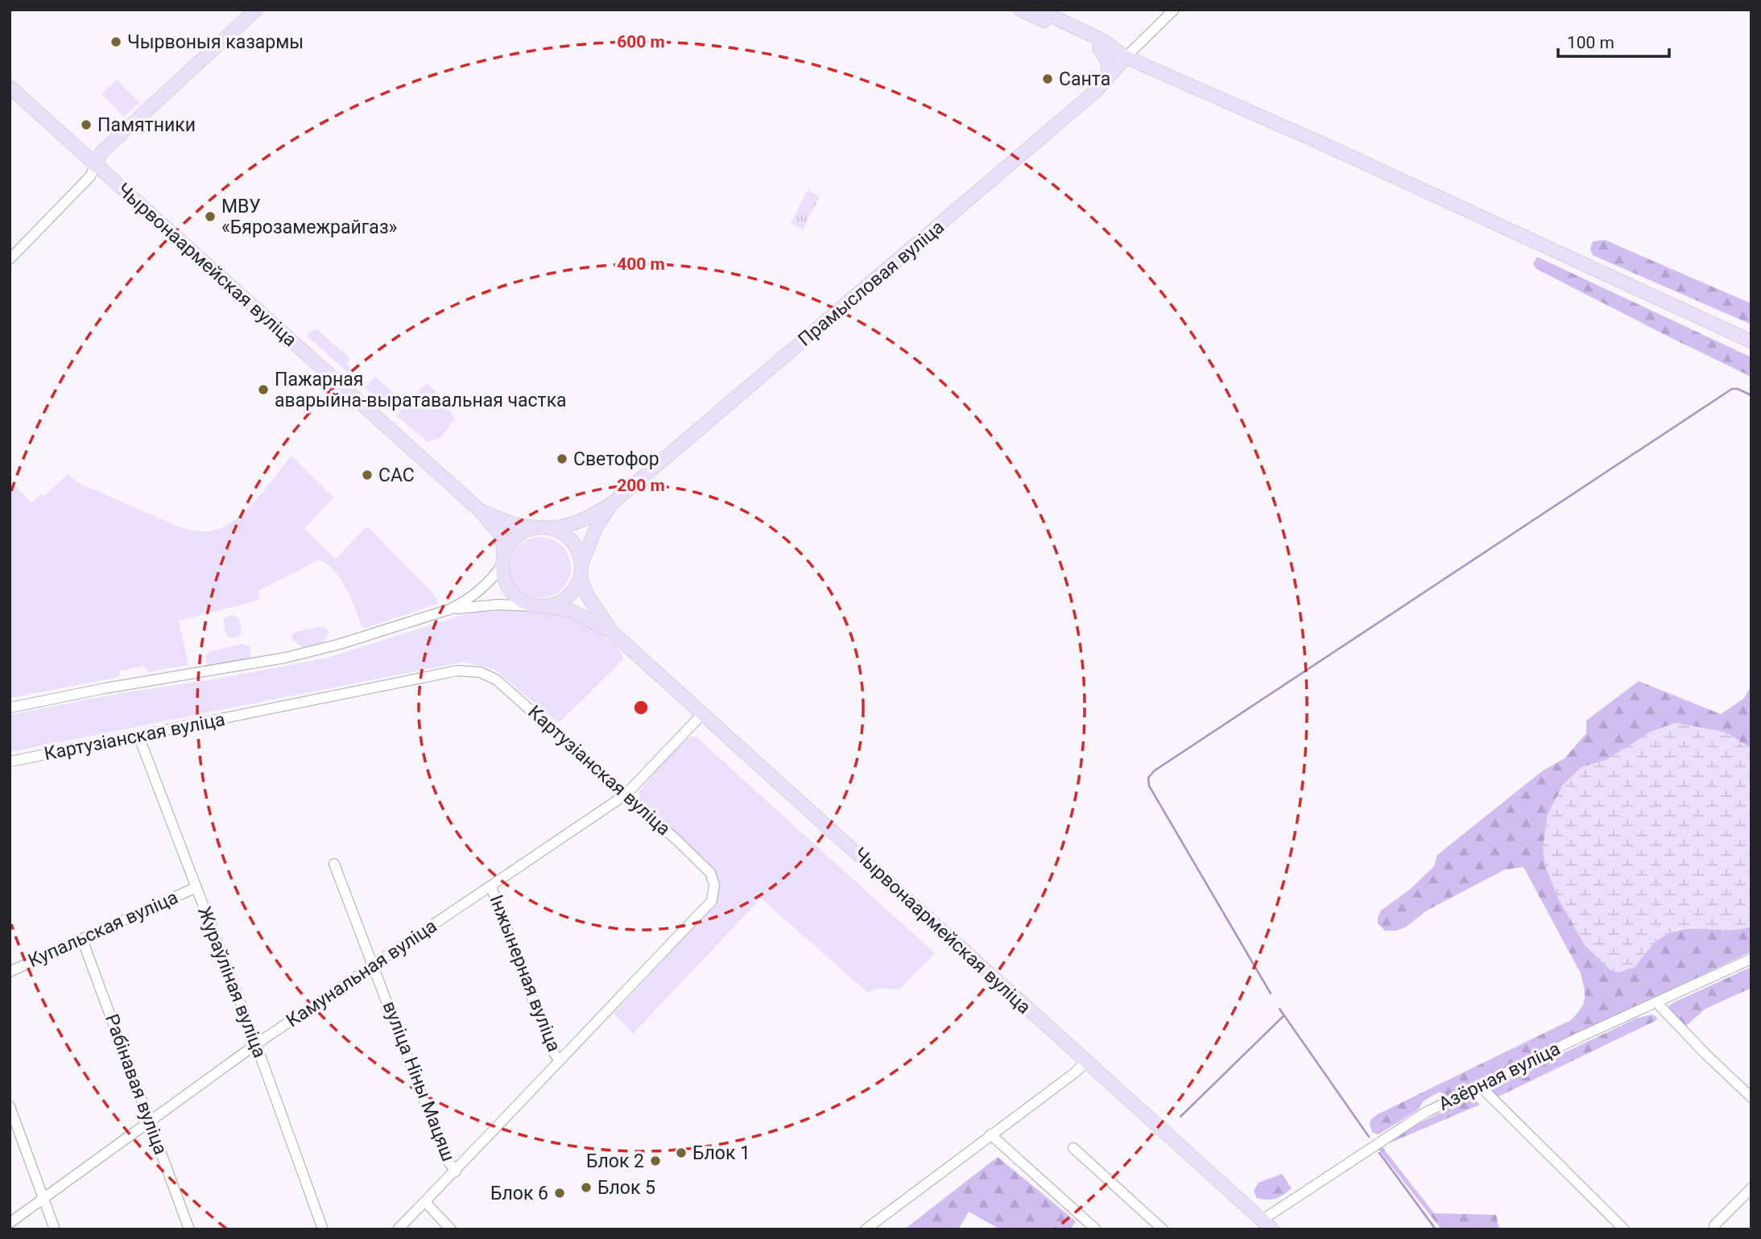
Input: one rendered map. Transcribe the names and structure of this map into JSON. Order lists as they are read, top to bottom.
{
  "streets": {
    "main road": ["Чырвонаармейская вуліца", "Прамысловая вуліца"],
    "street": [
      "Картузіанская вуліца",
      "Купальская вуліца",
      "Камунальная вуліца",
      "Інжынерная вуліца",
      "Жураўліная вуліца",
      "Азёрная вуліца",
      "вуліца Ніны Мацяш",
      "Рабінавая вуліца"
    ]
  },
  "crossings": [
    ["Чырвонаармейская вуліца", "Прамысловая вуліца"],
    ["Чырвонаармейская вуліца", "Камунальная вуліца"],
    ["Чырвонаармейская вуліца", "Азёрная вуліца"],
    ["Картузіанская вуліца", "Камунальная вуліца"],
    ["Картузіанская вуліца", "Інжынерная вуліца"],
    ["Картузіанская вуліца", "Жураўліная вуліца"],
    ["Картузіанская вуліца", "вуліца Ніны Мацяш"],
    ["Купальская вуліца", "Жураўліная вуліца"],
    ["Купальская вуліца", "Рабінавая вуліца"],
    ["Камунальная вуліца", "Інжынерная вуліца"],
    ["Камунальная вуліца", "Жураўліная вуліца"],
    ["Камунальная вуліца", "вуліца Ніны Мацяш"],
    ["Камунальная вуліца", "Рабінавая вуліца"]
  ],
  "places": [
    "Чырвоныя казармы",
    "Санта",
    "Памятники",
    "МВУ «Бярозамежрайгаз»",
    "Пажарная аварыйна-выратавальная частка",
    "Светофор",
    "САС",
    "Блок 1",
    "Блок 2",
    "Блок 5",
    "Блок 6"
  ],
  "scale_bar": "100 m",
  "rings": ["600 m", "400 m", "200 m"]
}
